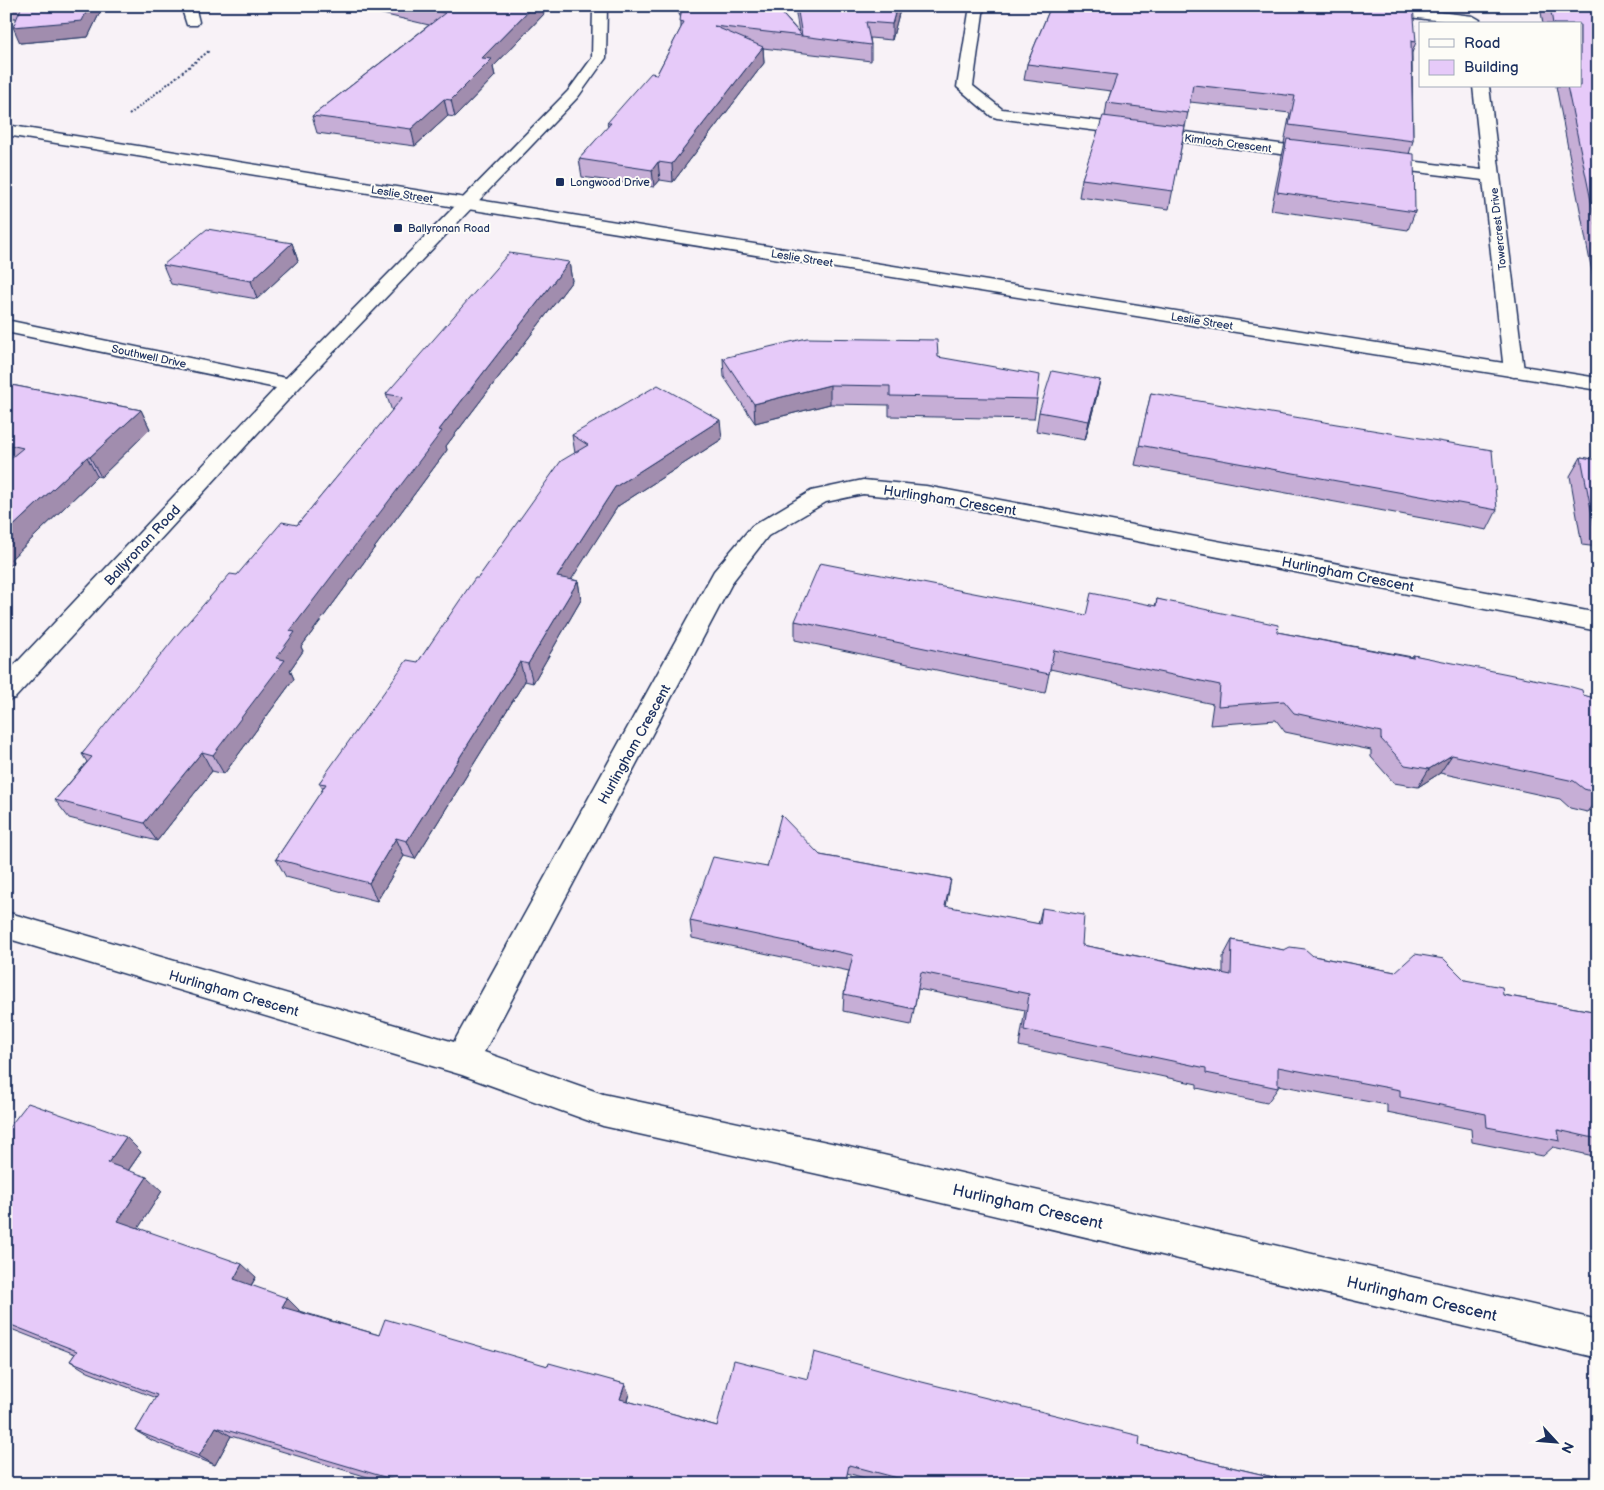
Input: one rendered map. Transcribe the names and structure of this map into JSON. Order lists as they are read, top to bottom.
{
  "streets": {
    "street": [
      "Kimloch Crescent",
      "Leslie Street",
      "Towercrest Drive",
      "Southwell Drive",
      "Hurlingham Crescent",
      "Ballyronan Road"
    ]
  },
  "crossings": [
    ["Leslie Street", "Towercrest Drive"],
    ["Leslie Street", "Ballyronan Road"],
    ["Southwell Drive", "Ballyronan Road"]
  ],
  "places": {
    "transit": ["Longwood Drive", "Ballyronan Road"]
  },
  "legend": ["Road", "Building"],
  "north": "bottom right"
}
